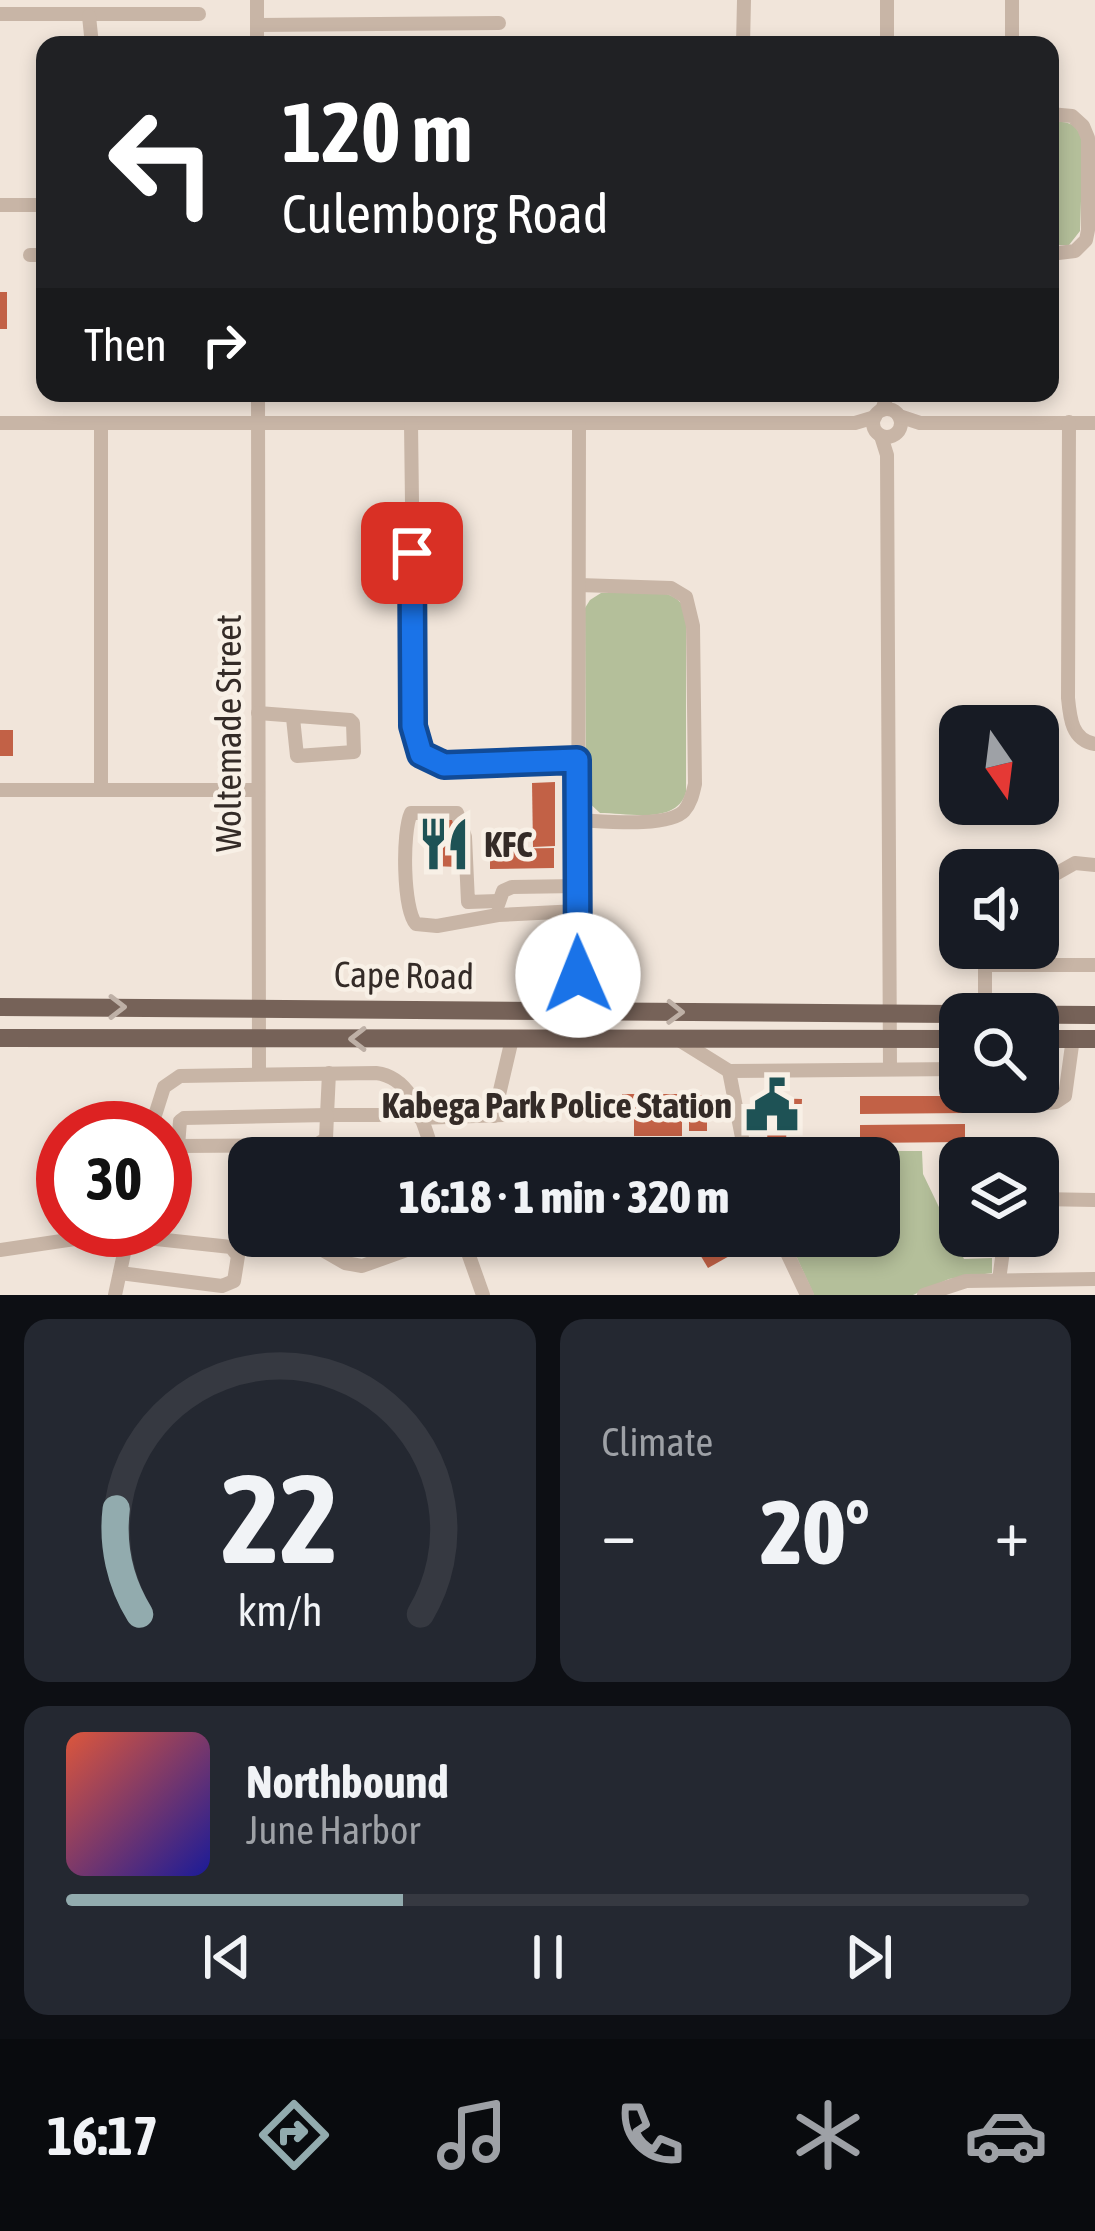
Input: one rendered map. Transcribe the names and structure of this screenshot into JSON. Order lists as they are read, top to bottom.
{
  "streets": {
    "main road": ["Cape Road"],
    "street": ["Woltemade Street"]
  },
  "crossings": [
    ["Woltemade Street", "Cape Road"]
  ],
  "places": {
    "restaurant": ["KFC"],
    "public building": ["Kabega Park Police Station"]
  },
  "north": "bottom",
  "page": {
    "turn": ["120 m", "Culemborg Road"],
    "then": "Then",
    "limit": "30",
    "trip": "16:18 · 1 min · 320 m",
    "tile": "Climate",
    "heat": ["−", "20°", "+"],
    "song": ["Northbound", "June Harbor"],
    "tabs": "16:17",
    "gauge": ["22", "km/h"]
  }
}
